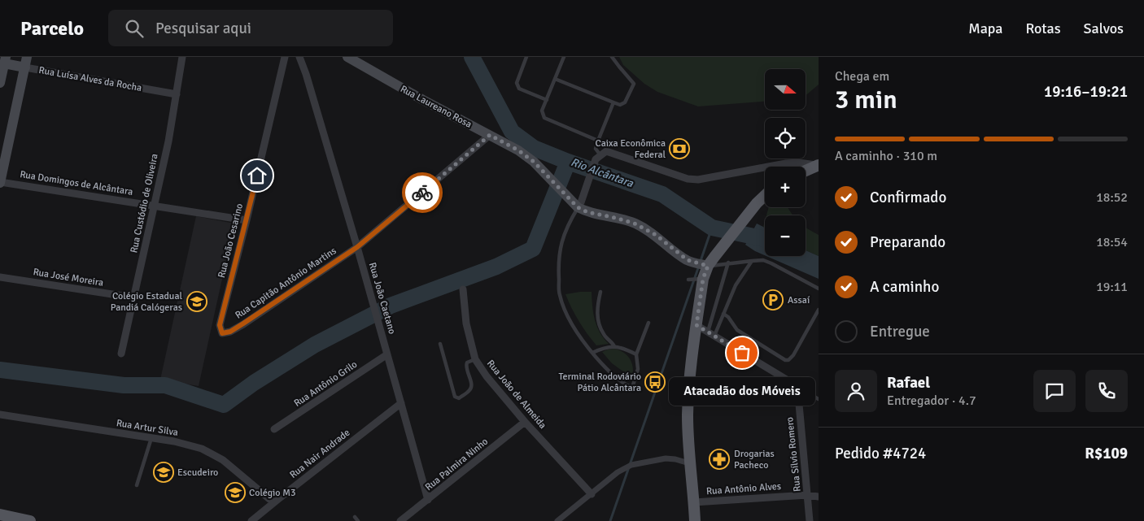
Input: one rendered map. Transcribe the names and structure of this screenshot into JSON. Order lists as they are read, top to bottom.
{
  "streets": {
    "main road": ["Rua Luísa Alves da Rocha", "Rua Laureano Rosa"],
    "street": [
      "Rua Domingos de Alcântara",
      "Rua Custódio de Oliveira",
      "Rua João Cesarino",
      "Rua José Moreira",
      "Rua Capitão Antônio Martins",
      "Rua João Caetano",
      "Rua Antônio Grilo",
      "Rua João de Almeida",
      "Rua Artur Silva",
      "Rua Nair Andrade",
      "Rua Sílvio Romero",
      "Rua Palmira Ninho",
      "Rua Antônio Alves"
    ]
  },
  "crossings": [
    ["Rua Luísa Alves da Rocha", "Rua Custódio de Oliveira"],
    ["Rua Laureano Rosa", "Rua Capitão Antônio Martins"],
    ["Rua Domingos de Alcântara", "Rua Custódio de Oliveira"],
    ["Rua Domingos de Alcântara", "Rua João Cesarino"],
    ["Rua Custódio de Oliveira", "Rua José Moreira"],
    ["Rua João Cesarino", "Rua Capitão Antônio Martins"],
    ["Rua Capitão Antônio Martins", "Rua João Caetano"],
    ["Rua João Caetano", "Rua Antônio Grilo"],
    ["Rua João Caetano", "Rua Nair Andrade"],
    ["Rua João Caetano", "Rua Palmira Ninho"],
    ["Rua João de Almeida", "Rua Palmira Ninho"],
    ["Rua Artur Silva", "Rua Nair Andrade"],
    ["Rua Sílvio Romero", "Rua Antônio Alves"]
  ],
  "water": ["Rio Alcântara"],
  "places": {
    "bank": ["Caixa Econômica Federal"],
    "parking": ["Assaí"],
    "school or university": ["Colégio Estadual Pandiá Calógeras", "Escudeiro", "Colégio M3"],
    "other": ["Atacadão dos Móveis"],
    "bus stop": ["Terminal Rodoviário Pátio Alcântara"],
    "pharmacy": ["Drogarias Pacheco"]
  },
  "north": "right",
  "page": {
    "header": "Parcelo",
    "search": "Pesquisar aqui",
    "nav": ["Mapa", "Rotas", "Salvos"],
    "heading": ["3 min", "Chega em", "19:16–19:21"],
    "panel": [
      "Rafael",
      "Entregador · 4.7",
      "Pedido #4724",
      "R$109"
    ],
    "map_buttons": ["+", "−"],
    "bar": "A caminho · 310 m",
    "list": [
      ["Confirmado", "18:52"],
      ["Preparando", "18:54"],
      ["A caminho", "19:11"],
      "Entregue"
    ],
    "bubble": "Atacadão dos Móveis"
  }
}
